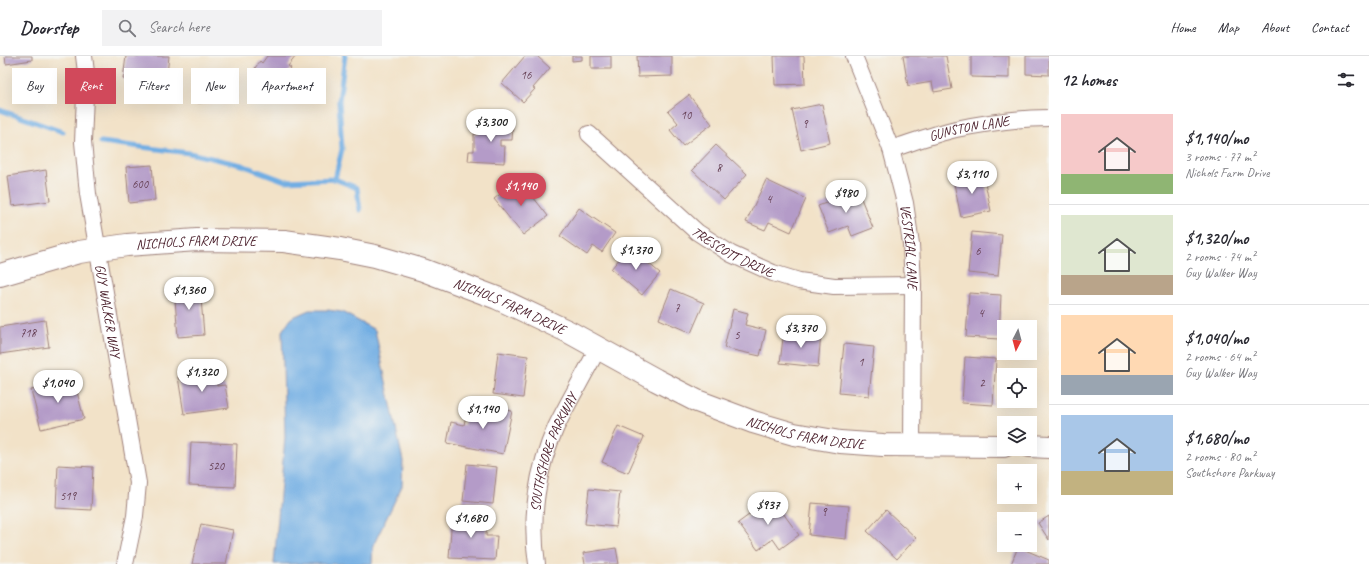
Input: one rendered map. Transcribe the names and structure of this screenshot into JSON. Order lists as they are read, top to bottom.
{
  "streets": {
    "street": [
      "GUNSTON LANE",
      "NICHOLS FARM DRIVE",
      "VESTRIAL LANE",
      "TRESCOTT DRIVE",
      "GUY WALKER WAY",
      "SOUTHSHORE PARKWAY"
    ]
  },
  "crossings": [
    ["GUNSTON LANE", "VESTRIAL LANE"],
    ["NICHOLS FARM DRIVE", "VESTRIAL LANE"],
    ["NICHOLS FARM DRIVE", "GUY WALKER WAY"],
    ["NICHOLS FARM DRIVE", "SOUTHSHORE PARKWAY"],
    ["VESTRIAL LANE", "TRESCOTT DRIVE"]
  ],
  "house_numbers": [
    "16",
    "10",
    "9",
    "8",
    "600",
    "4",
    "6",
    "7",
    "4",
    "718",
    "5",
    "1",
    "2",
    "520",
    "519",
    "9"
  ],
  "north": "bottom",
  "page": {
    "header": "Doorstep",
    "search": "Search here",
    "nav": [
      "Home",
      "Map",
      "About",
      "Contact"
    ],
    "heading": "12 homes",
    "chip": [
      "Buy",
      "Rent",
      "Filters",
      "New",
      "Apartment"
    ],
    "list": [
      {
        "name": "$1,140/mo",
        "note": "3 rooms · 77 m² · Nichols Farm Drive"
      },
      {
        "name": "$1,320/mo",
        "note": "2 rooms · 74 m² · Guy Walker Way"
      },
      {
        "name": "$1,040/mo",
        "note": "2 rooms · 64 m² · Guy Walker Way"
      },
      {
        "name": "$1,680/mo",
        "note": "2 rooms · 80 m² · Southshore Parkway"
      }
    ],
    "price": [
      "$3,300",
      "$3,110",
      "$1,140",
      "$980",
      "$1,370",
      "$1,360",
      "$3,370",
      "$1,320",
      "$1,040",
      "$1,140",
      "$937",
      "$1,680"
    ],
    "map_buttons": ["+", "−"]
  }
}
